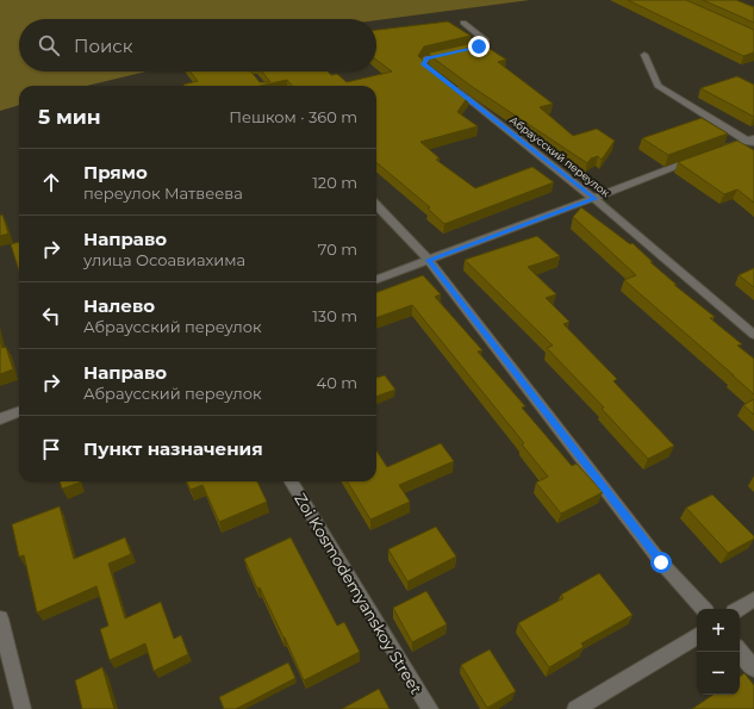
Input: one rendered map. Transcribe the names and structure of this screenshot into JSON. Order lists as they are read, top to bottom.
{
  "streets": {
    "street": ["Абраусский переулок", "Zoi Kosmodemyanskoy Street"]
  },
  "page": {
    "search": "Поиск",
    "heading": ["5 мин", "Пешком · 360 m"],
    "list": [
      ["Прямо", "переулок Матвеева", "120 m"],
      ["Направо", "улица Осоавиахима", "70 m"],
      ["Налево", "Абраусский переулок", "130 m"],
      ["Направо", "Абраусский переулок", "40 m"],
      "Пункт назначения"
    ],
    "map_buttons": ["+", "−"]
  }
}
